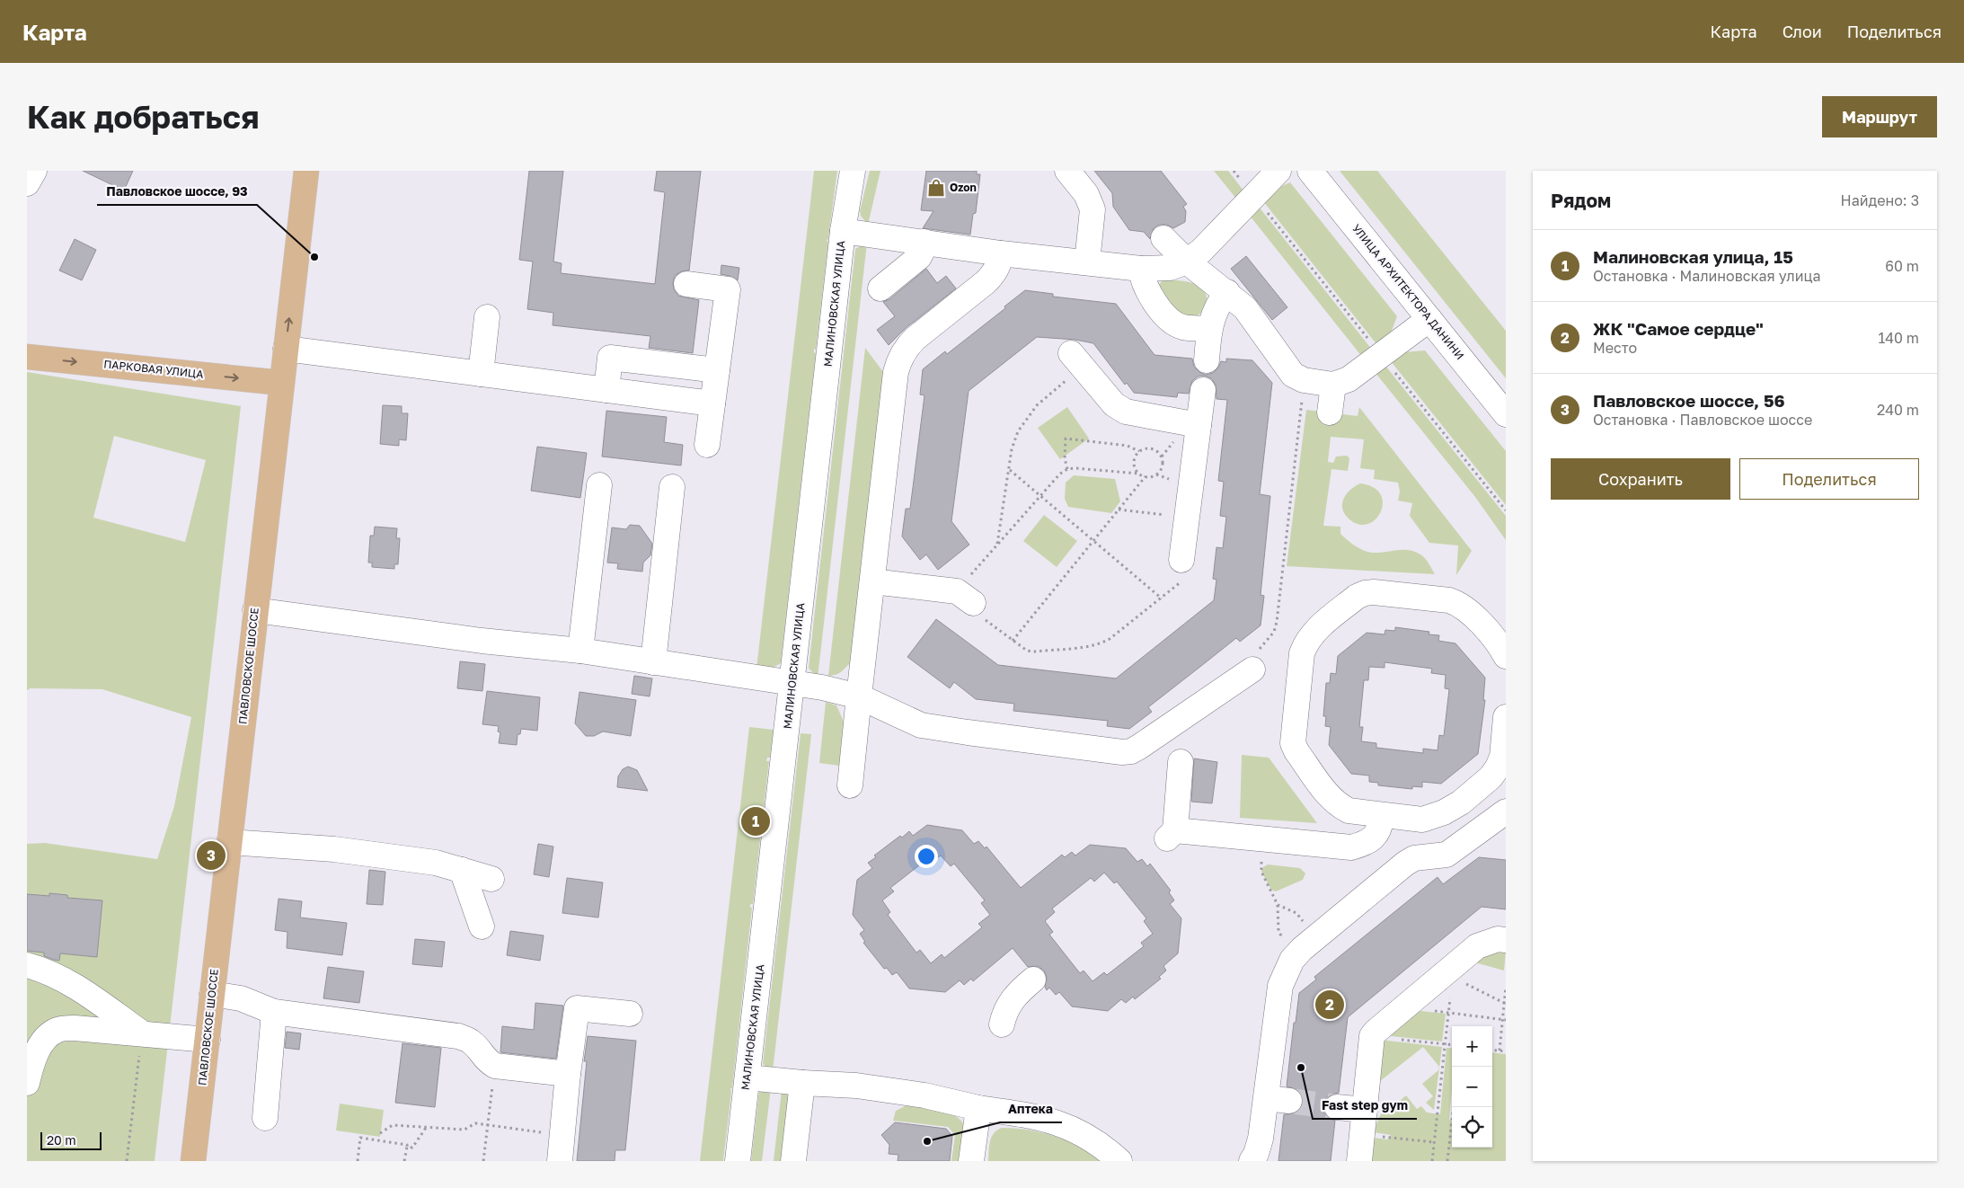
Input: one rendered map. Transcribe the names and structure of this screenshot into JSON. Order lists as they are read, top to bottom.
{
  "streets": {
    "main road": ["ПАРКОВАЯ УЛИЦА", "ПАВЛОВСКОЕ ШОССЕ"],
    "street": ["УЛИЦА АРХИТЕКТОРА ДАНИНИ", "МАЛИНОВСКАЯ УЛИЦА"]
  },
  "crossings": [
    ["ПАРКОВАЯ УЛИЦА", "ПАВЛОВСКОЕ ШОССЕ"]
  ],
  "one_way": ["ПАРКОВАЯ УЛИЦА"],
  "places": {
    "shop": ["Ozon"],
    "other": ["Павловское шоссе, 93", "Fast step gym", "Аптека"]
  },
  "scale_bar": "20 m",
  "page": {
    "header": "Карта",
    "nav": ["Карта", "Слои", "Поделиться"],
    "buttons": [
      "Маршрут",
      ["Сохранить", "Поделиться"]
    ],
    "title": "Как добраться",
    "heading": ["Рядом", "Найдено: 3"],
    "list": [
      {
        "mark": "1",
        "name": "Малиновская улица, 15",
        "note": "Остановка · Малиновская улица",
        "value": "60 m"
      },
      {
        "mark": "2",
        "name": "ЖК \"Самое сердце\"",
        "note": "Место",
        "value": "140 m"
      },
      {
        "mark": "3",
        "name": "Павловское шоссе, 56",
        "note": "Остановка · Павловское шоссе",
        "value": "240 m"
      }
    ],
    "pins": ["1", "3", "2"],
    "map_buttons": ["+", "−"],
    "scale": "20 m"
  }
}
